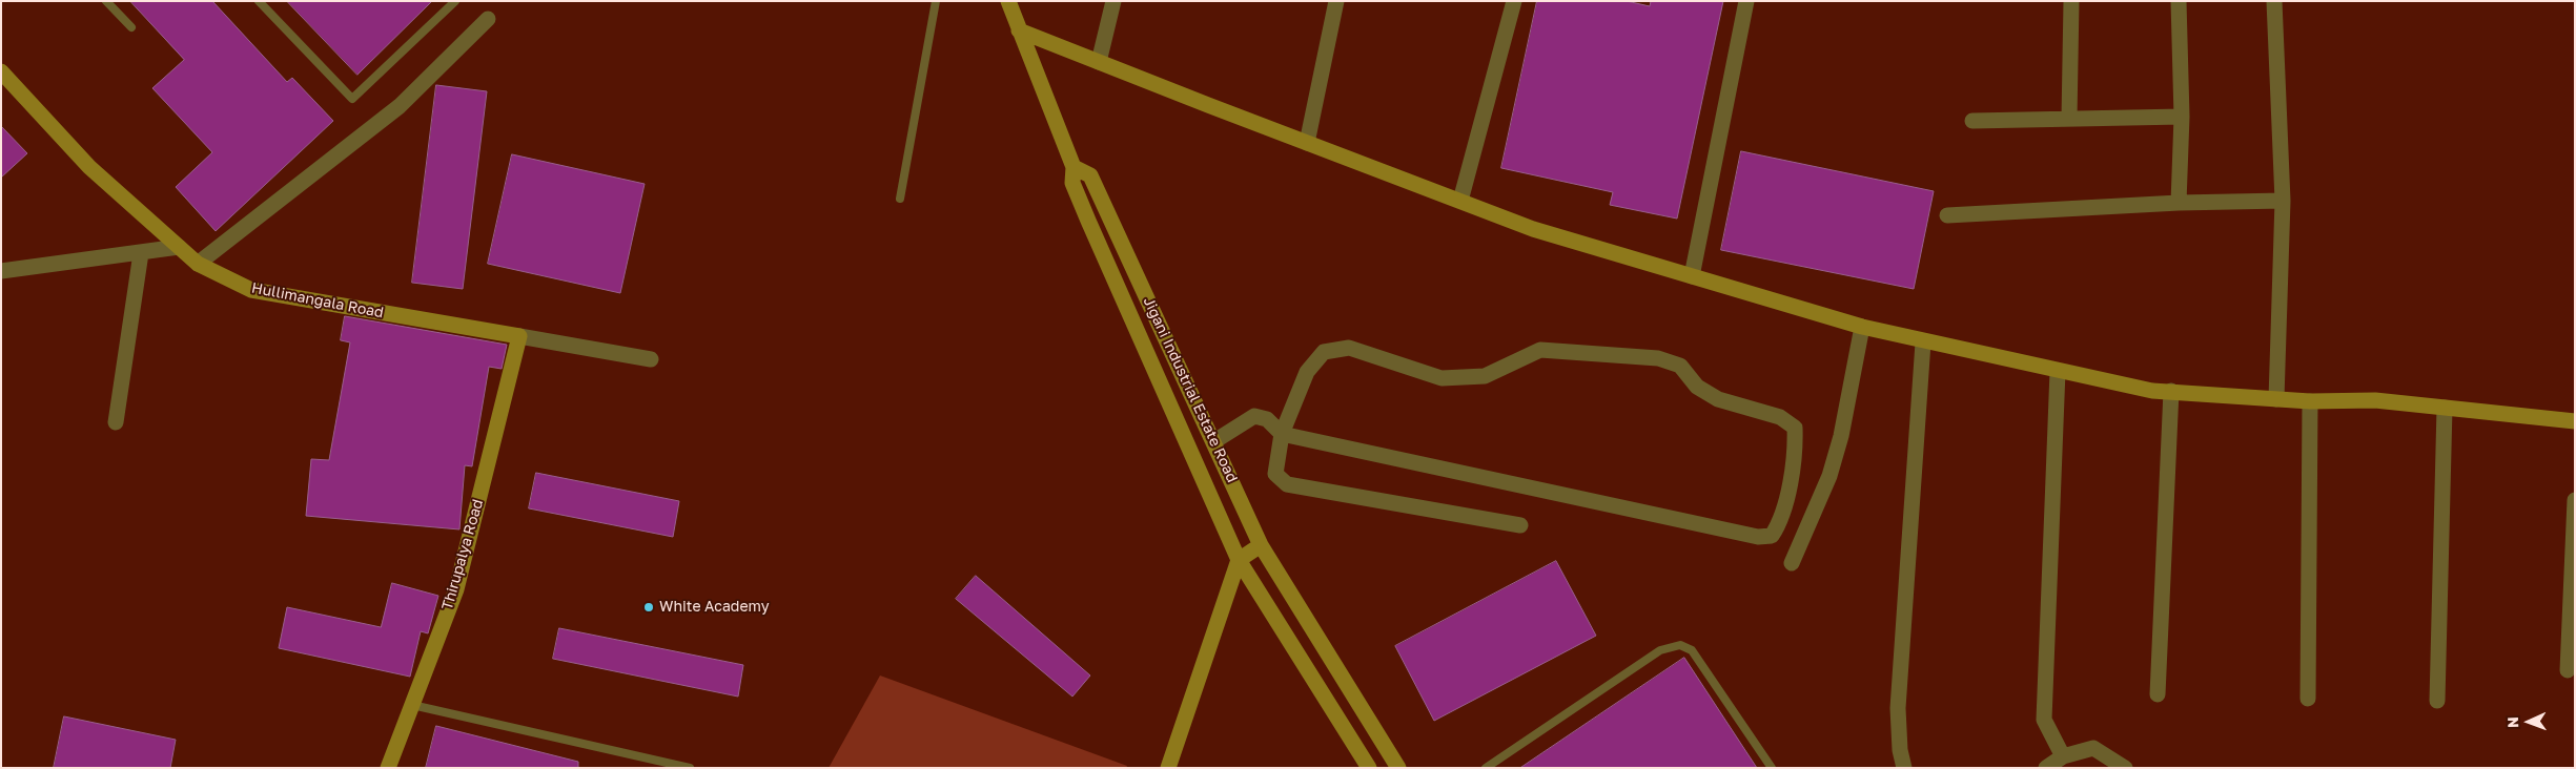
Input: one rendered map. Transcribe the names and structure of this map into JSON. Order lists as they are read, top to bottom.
{
  "streets": {
    "street": ["Hullimangala Road", "Jigani Industrial Estate Road", "Thirupalya Road"]
  },
  "crossings": [
    ["Hullimangala Road", "Thirupalya Road"]
  ],
  "places": ["White Academy"],
  "north": "left"
}
